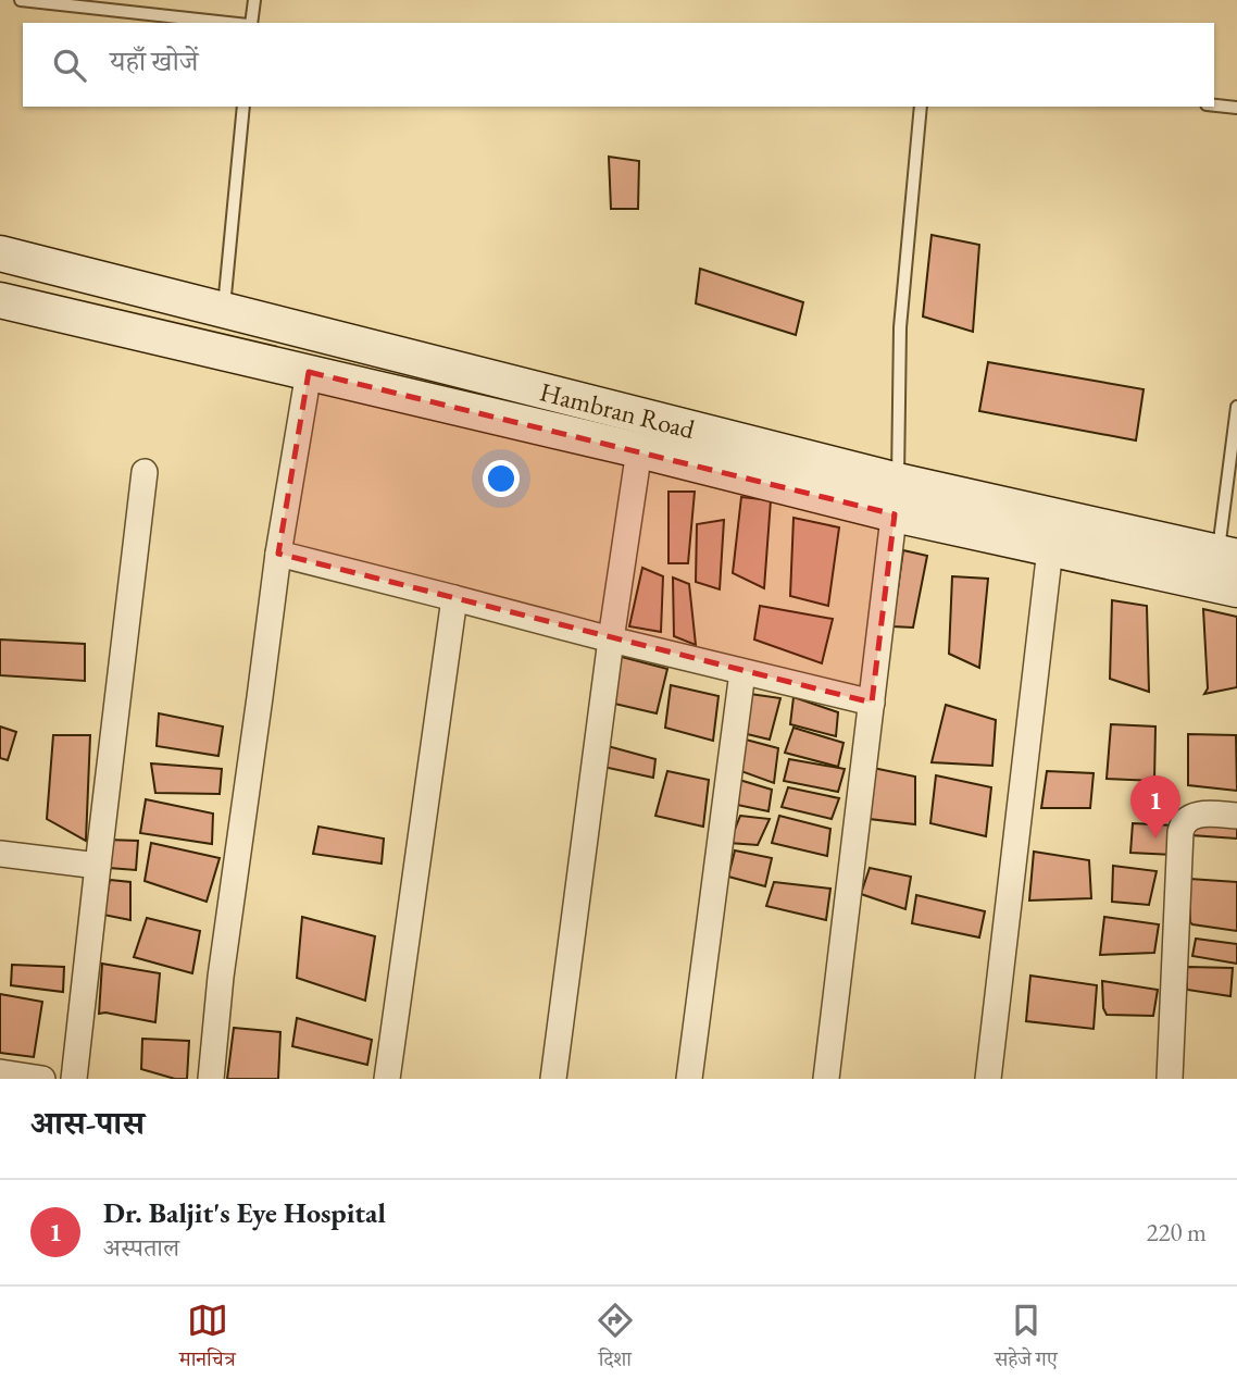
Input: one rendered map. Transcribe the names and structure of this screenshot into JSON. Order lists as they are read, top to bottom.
{
  "streets": {
    "main road": ["Hambran Road"]
  },
  "page": {
    "search": "यहाँ खोजें",
    "pins": "1",
    "heading": "आस-पास",
    "list": [
      {
        "mark": "1",
        "name": "Dr. Baljit's Eye Hospital",
        "note": "अस्पताल",
        "value": "220 m"
      }
    ],
    "nav": ["मानचित्र", "दिशा", "सहेजे गए"]
  }
}
